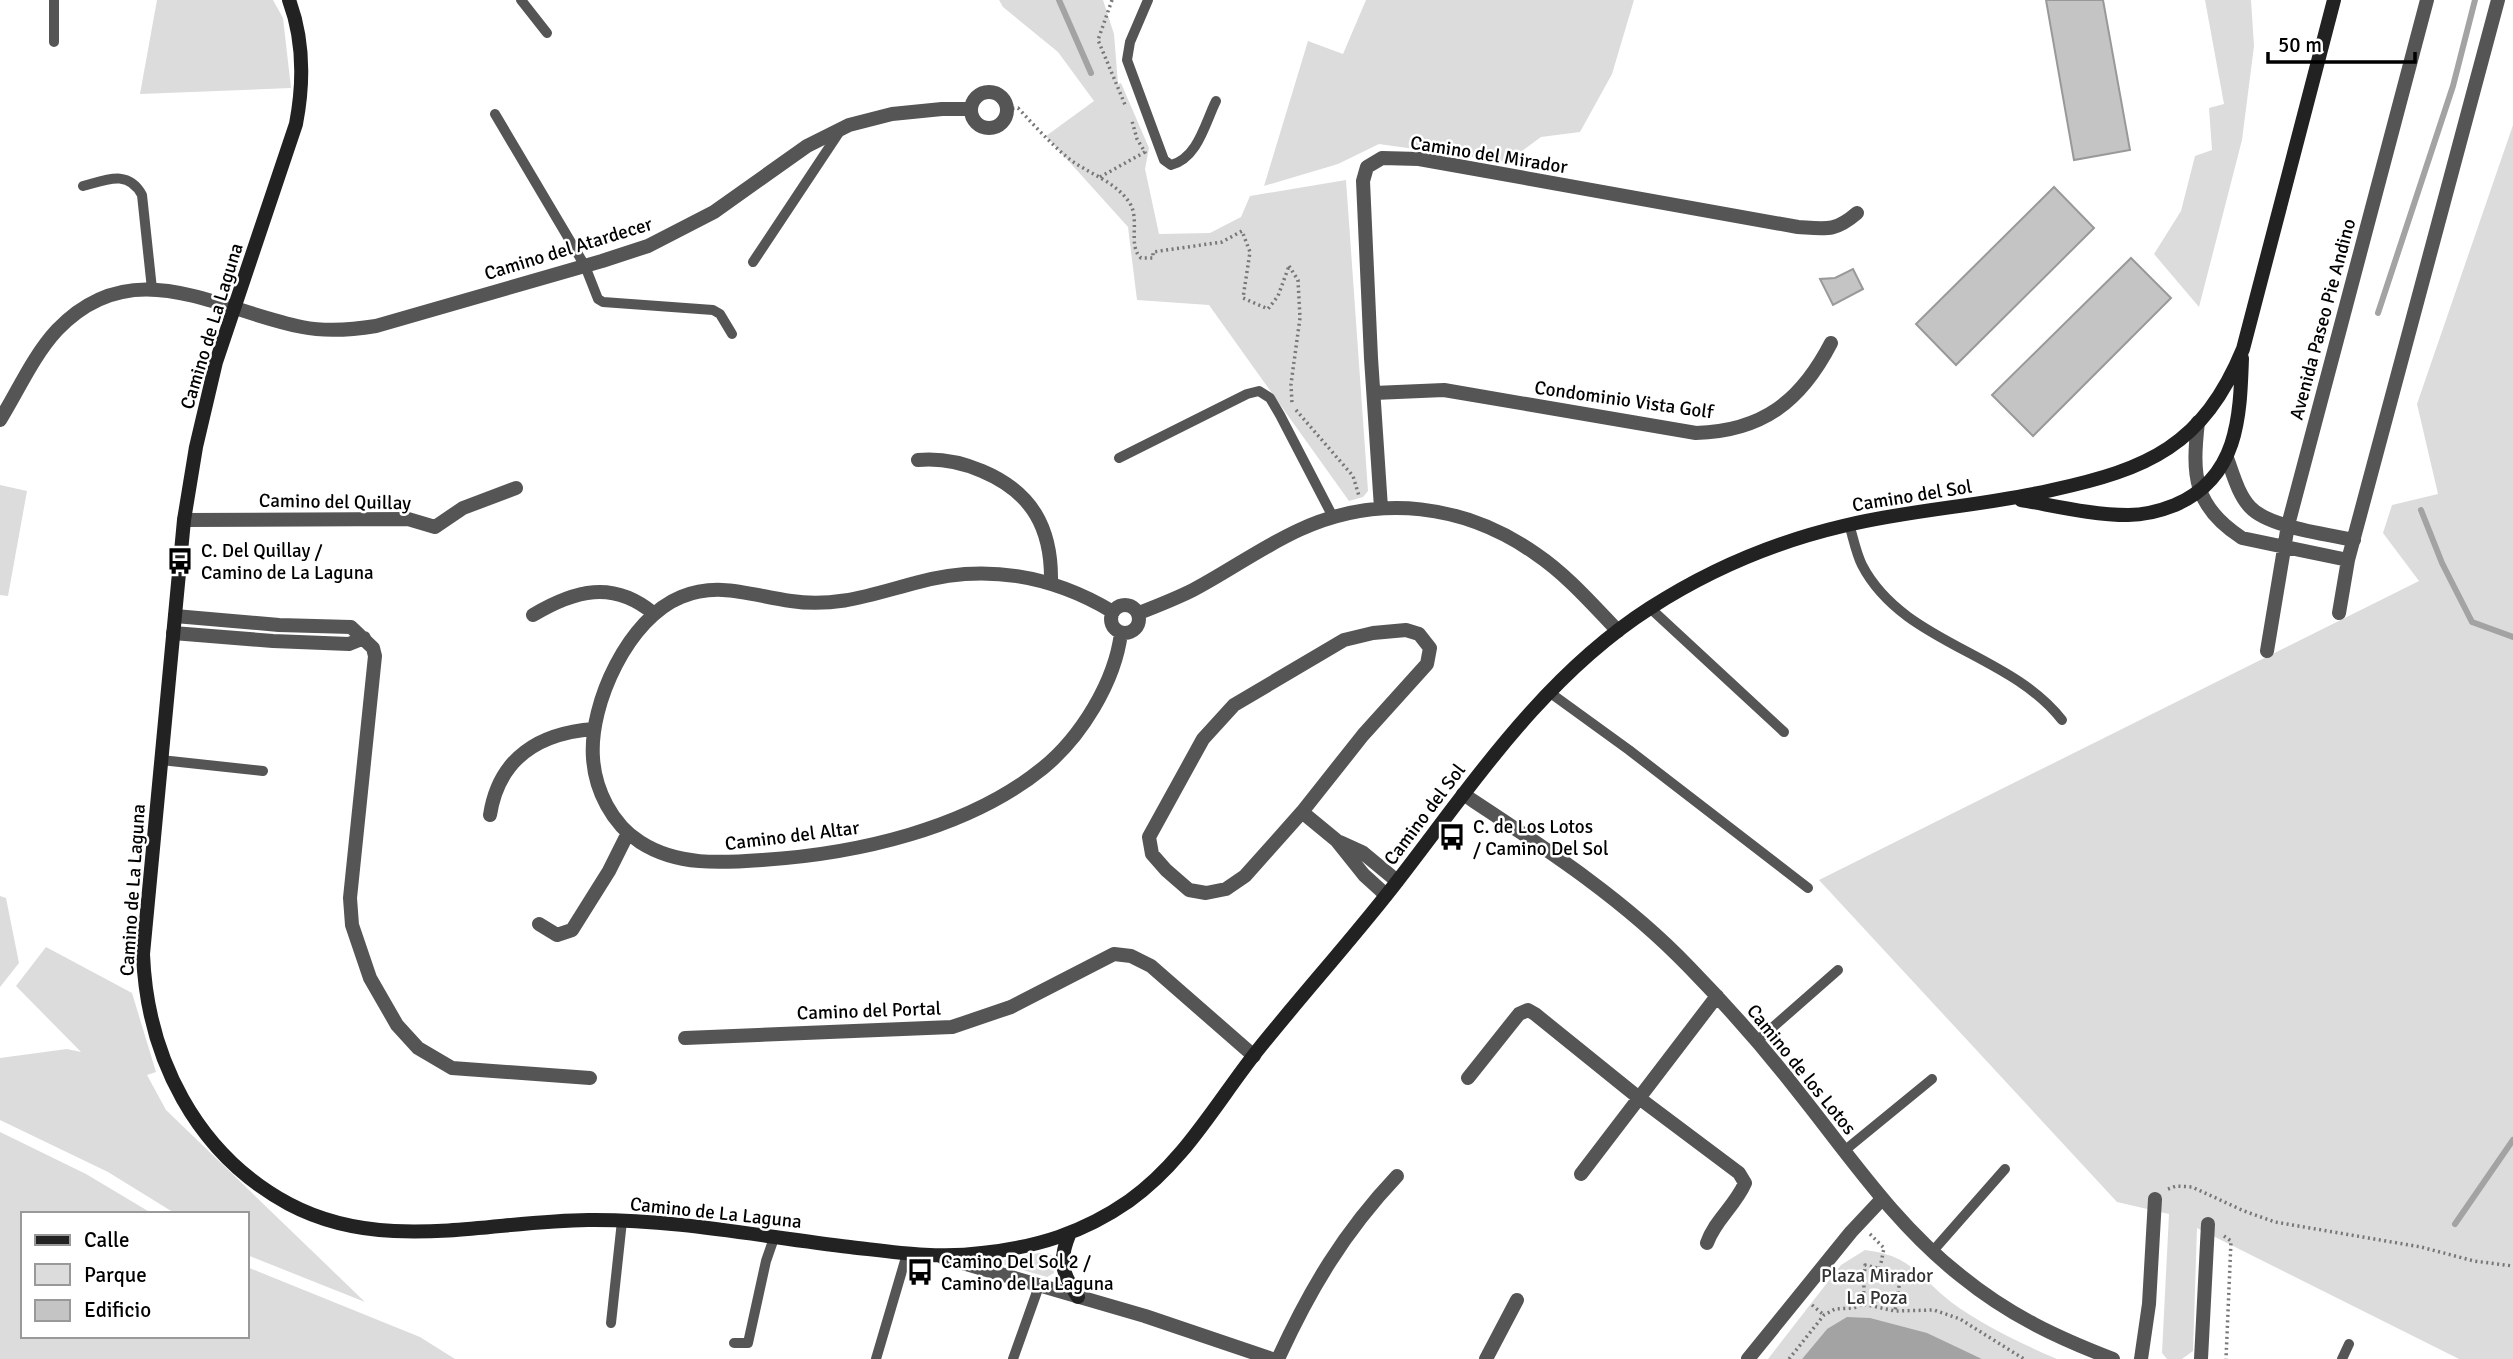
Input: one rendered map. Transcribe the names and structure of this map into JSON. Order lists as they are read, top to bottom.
{
  "streets": {
    "street": [
      "Camino del Mirador",
      "Camino del Atardecer",
      "Avenida Paseo Pie Andino",
      "Camino de La Laguna",
      "Condominio Vista Golf",
      "Camino del Sol",
      "Camino del Quillay",
      "Camino del Altar",
      "Camino del Portal",
      "Camino de los Lotos"
    ]
  },
  "crossings": [
    ["Camino del Mirador", "Condominio Vista Golf"],
    ["Camino del Atardecer", "Camino de La Laguna"],
    ["Camino de La Laguna", "Camino del Sol"],
    ["Camino de La Laguna", "Camino del Quillay"],
    ["Camino del Sol", "Camino del Portal"],
    ["Camino del Sol", "Camino de los Lotos"]
  ],
  "parks": ["Plaza Mirador La Poza"],
  "places": {
    "bus stop": ["C. Del Quillay / Camino de La Laguna", "C. de Los Lotos / Camino Del Sol", "Camino Del Sol 2 / Camino de La Laguna"]
  },
  "legend": ["Calle", "Parque", "Edificio"],
  "scale_bar": "50 m"
}
